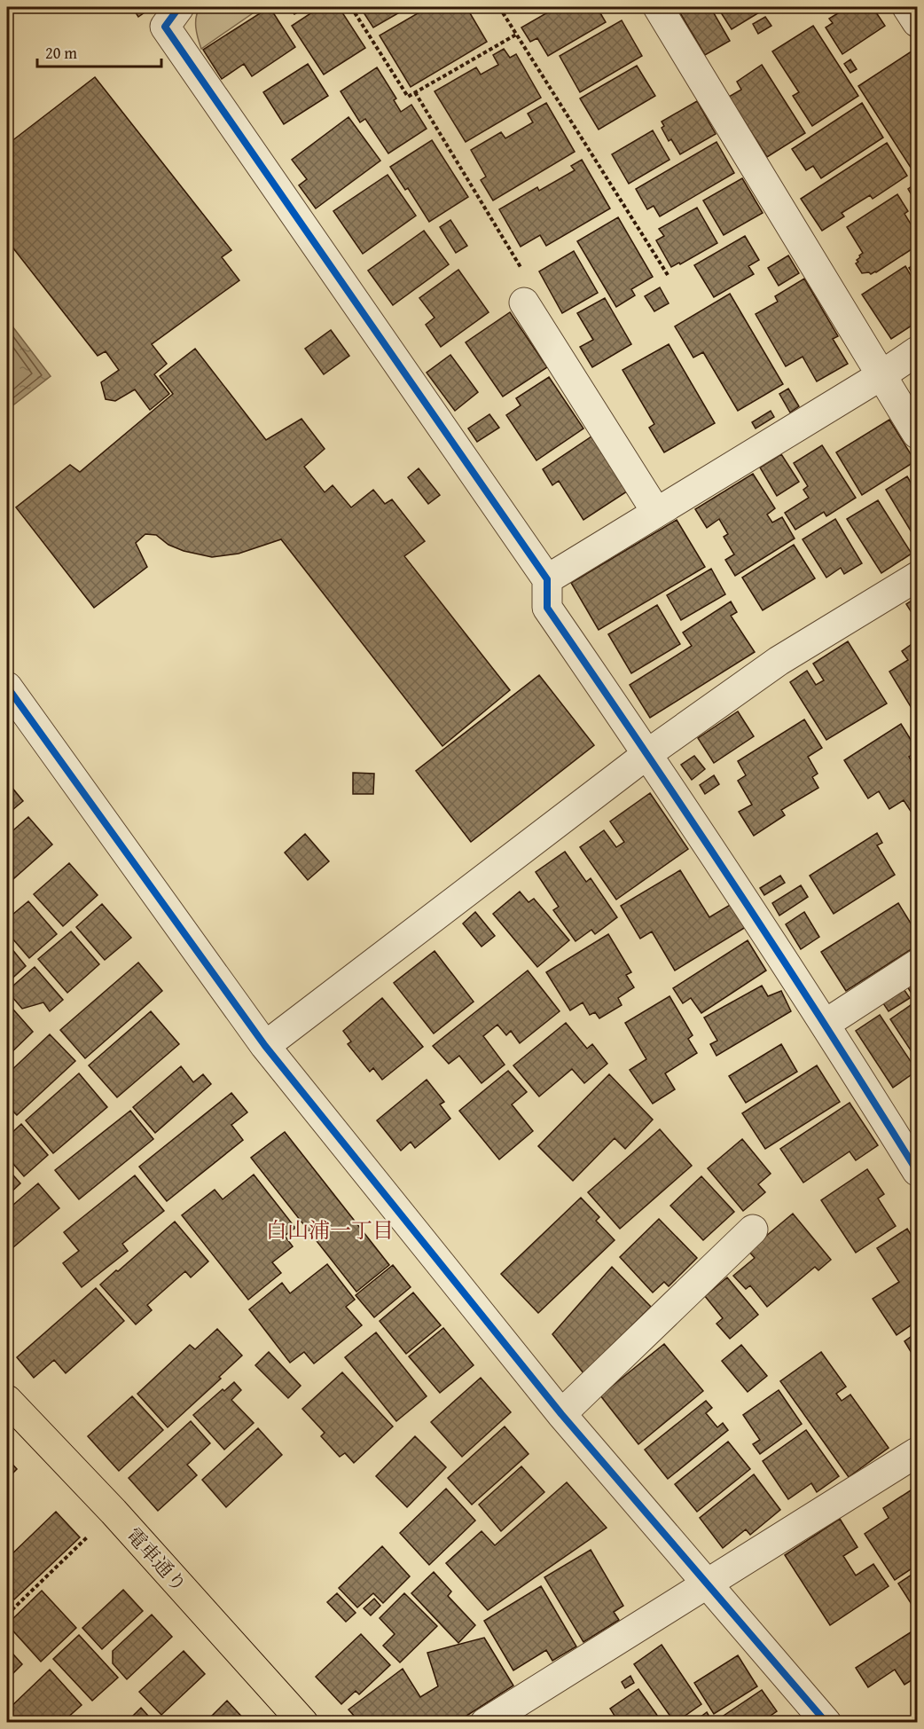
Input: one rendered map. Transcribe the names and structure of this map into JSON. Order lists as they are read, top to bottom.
{
  "streets": {
    "main road": ["電車通り"]
  },
  "districts": ["白山浦一丁目"],
  "scale_bar": "20 m"
}
